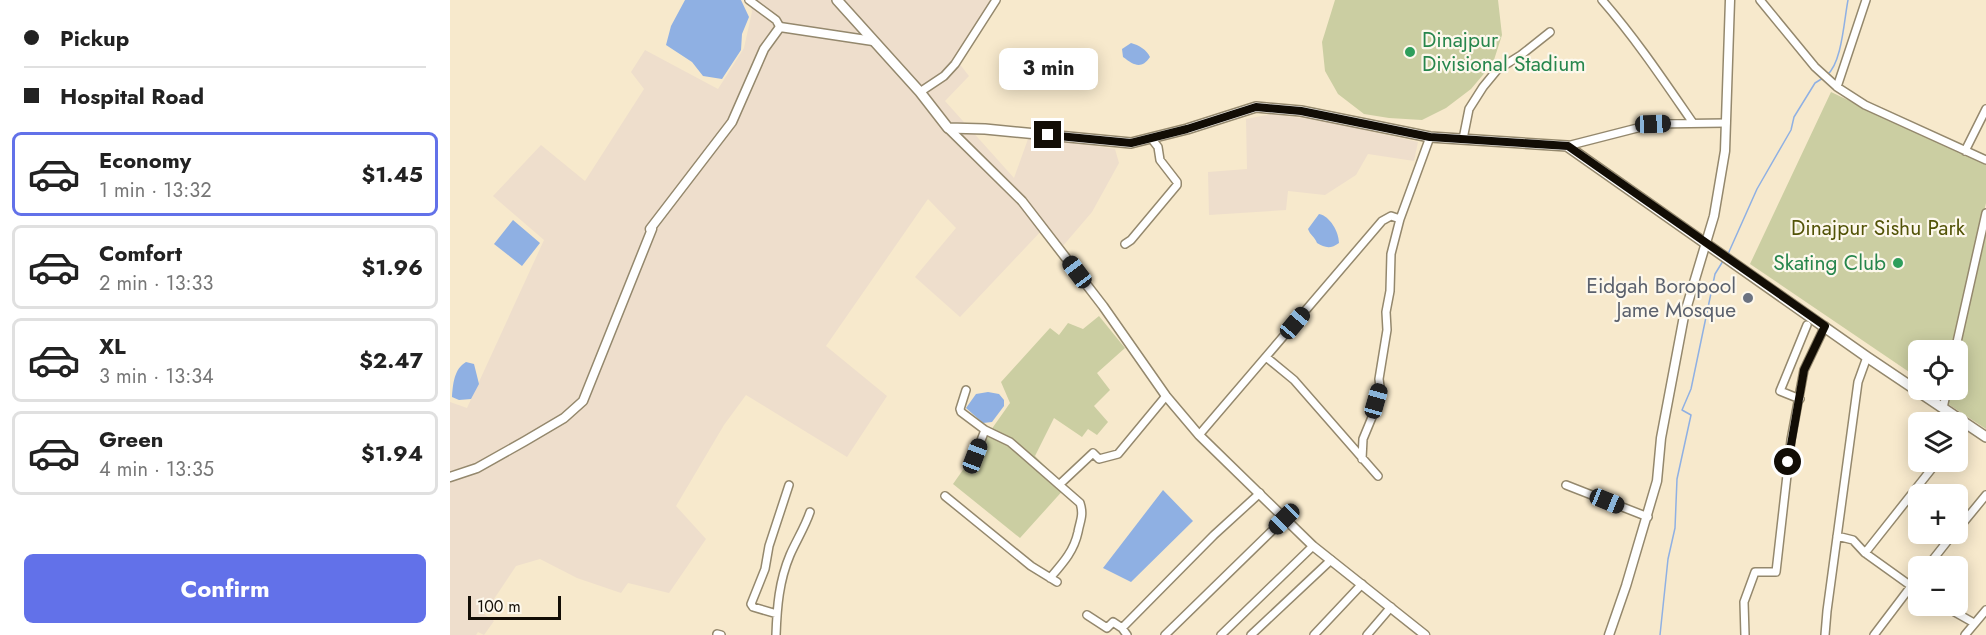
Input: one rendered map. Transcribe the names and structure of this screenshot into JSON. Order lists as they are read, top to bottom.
{
  "parks": ["Dinajpur Sishu Park"],
  "places": ["Dinajpur Divisional Stadium", "Skating Club", "Eidgah Boropool Jame Mosque"],
  "scale_bar": "100 m",
  "page": {
    "banner": ["Pickup", "Hospital Road"],
    "bubble": "3 min",
    "list": [
      {
        "name": "Economy",
        "note": "1 min · 13:32",
        "value": "$1.45"
      },
      {
        "name": "Comfort",
        "note": "2 min · 13:33",
        "value": "$1.96"
      },
      {
        "name": "XL",
        "note": "3 min · 13:34",
        "value": "$2.47"
      },
      {
        "name": "Green",
        "note": "4 min · 13:35",
        "value": "$1.94"
      }
    ],
    "map_buttons": ["+", "−"],
    "buttons": "Confirm",
    "scale": "100 m"
  }
}
